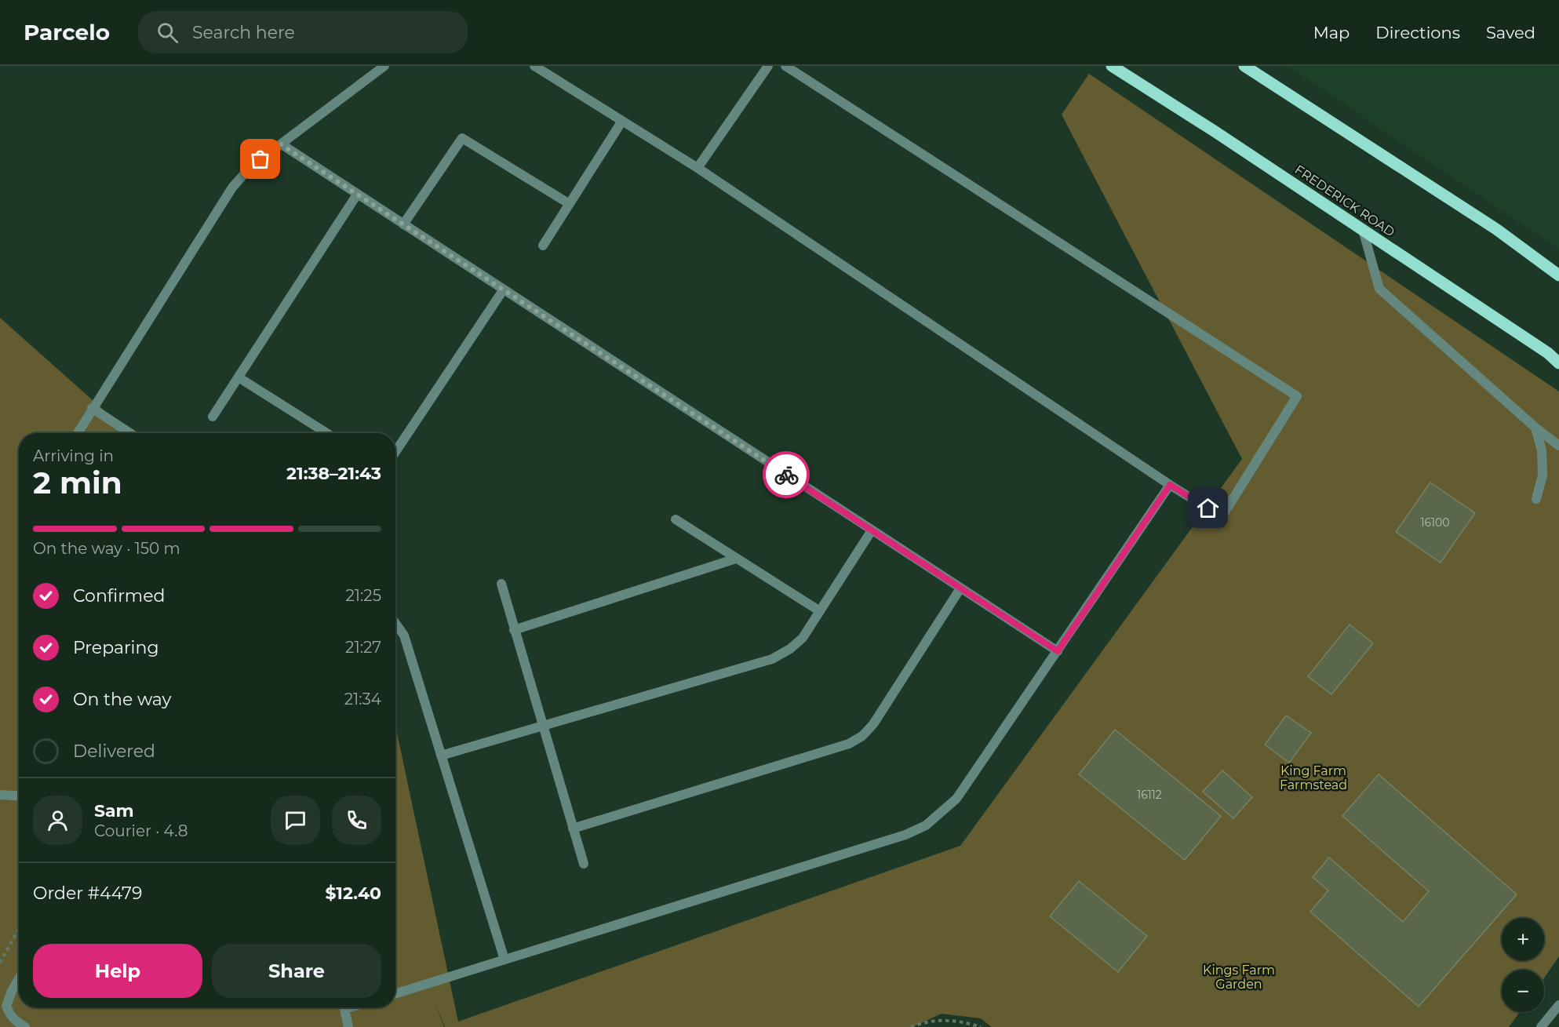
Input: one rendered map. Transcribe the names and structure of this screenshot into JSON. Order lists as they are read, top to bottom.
{
  "streets": {
    "main road": ["FREDERICK ROAD"]
  },
  "parks": ["King Farm Farmstead", "Kings Farm Garden"],
  "house_numbers": ["16100", "16112"],
  "page": {
    "header": "Parcelo",
    "search": "Search here",
    "nav": ["Map", "Directions", "Saved"],
    "heading": ["2 min", "Arriving in", "21:38–21:43"],
    "panel": [
      "Sam",
      "Courier · 4.8",
      "Order #4479",
      "$12.40"
    ],
    "bar": "On the way · 150 m",
    "list": [
      ["Confirmed", "21:25"],
      ["Preparing", "21:27"],
      ["On the way", "21:34"],
      "Delivered"
    ],
    "map_buttons": ["+", "−"],
    "buttons": ["Help", "Share"]
  }
}
